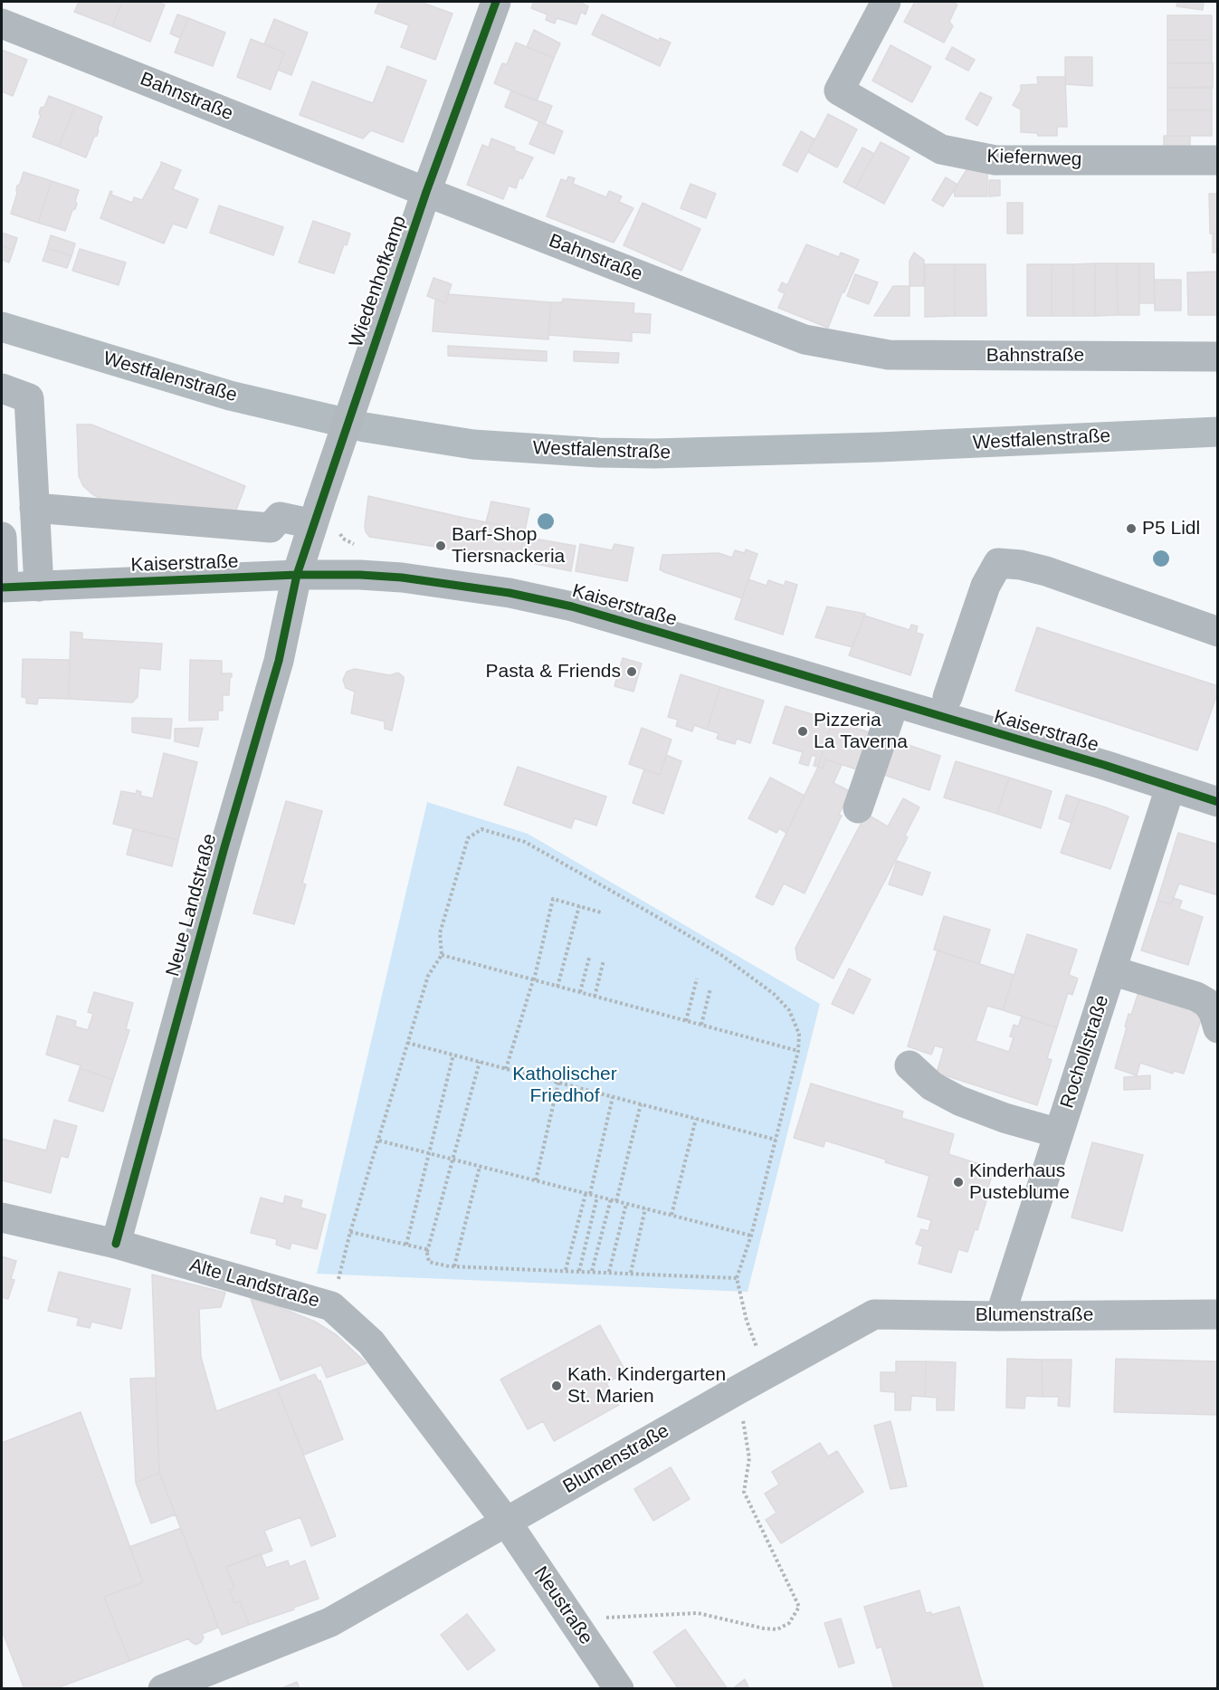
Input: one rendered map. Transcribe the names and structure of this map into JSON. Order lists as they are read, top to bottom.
{
  "streets": {
    "main road": ["Westfalenstraße"],
    "street": [
      "Bahnstraße",
      "Kiefernweg",
      "Wiedenhofkamp",
      "Kaiserstraße",
      "Neue Landstraße",
      "Rochollstraße",
      "Alte Landstraße",
      "Blumenstraße",
      "Neustraße"
    ]
  },
  "crossings": [
    ["Bahnstraße", "Wiedenhofkamp"],
    ["Wiedenhofkamp", "Kaiserstraße"],
    ["Wiedenhofkamp", "Neue Landstraße"],
    ["Kaiserstraße", "Neue Landstraße"],
    ["Kaiserstraße", "Rochollstraße"],
    ["Neue Landstraße", "Alte Landstraße"],
    ["Rochollstraße", "Blumenstraße"],
    ["Alte Landstraße", "Blumenstraße"],
    ["Alte Landstraße", "Neustraße"],
    ["Blumenstraße", "Neustraße"]
  ],
  "parks": ["Katholischer Friedhof"],
  "places": [
    "P5 Lidl",
    "Barf-Shop Tiersnackeria",
    "Pasta & Friends",
    "Pizzeria La Taverna",
    "Kinderhaus Pusteblume",
    "Kath. Kindergarten St. Marien"
  ]
}
